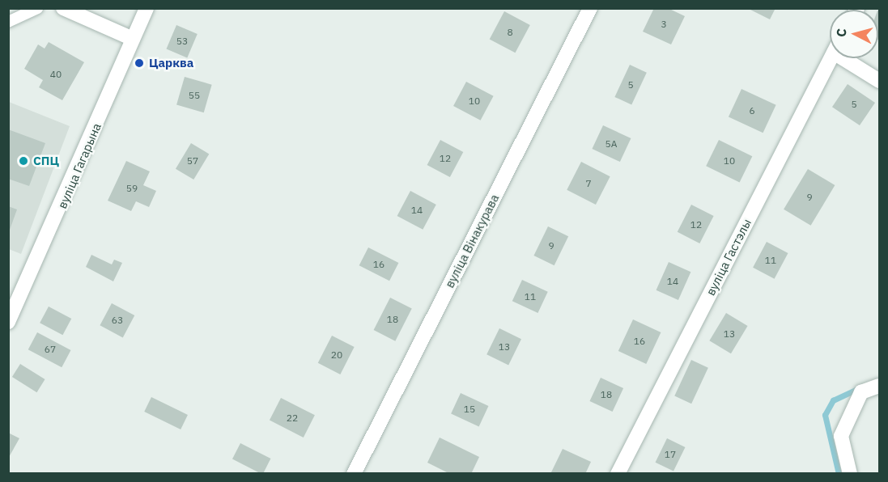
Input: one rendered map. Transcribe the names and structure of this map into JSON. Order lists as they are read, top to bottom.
{
  "streets": {
    "street": ["вуліца Гагарына", "вуліца Вінакурава", "вуліца Гастэлы"]
  },
  "places": ["Царква", "СПЦ"],
  "house_numbers": [
    "3",
    "8",
    "53",
    "40",
    "5",
    "55",
    "10",
    "5",
    "6",
    "5А",
    "12",
    "57",
    "10",
    "7",
    "59",
    "9",
    "14",
    "12",
    "9",
    "11",
    "16",
    "14",
    "11",
    "18",
    "63",
    "13",
    "16",
    "13",
    "67",
    "20",
    "18",
    "15",
    "22",
    "17"
  ],
  "north": "left"
}
